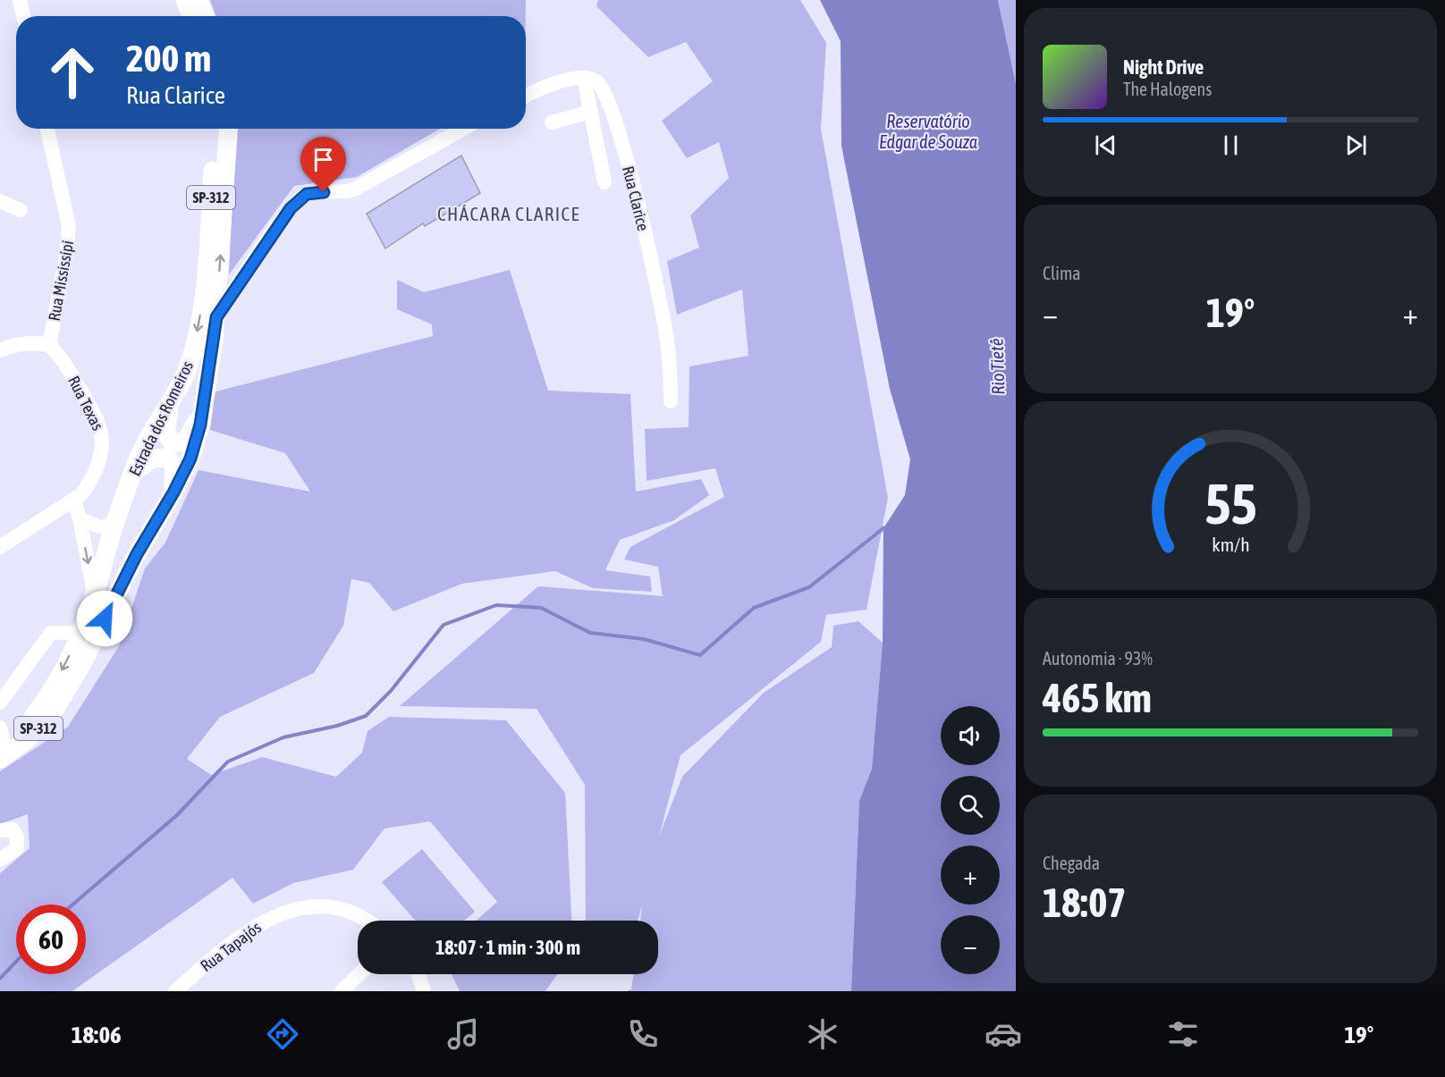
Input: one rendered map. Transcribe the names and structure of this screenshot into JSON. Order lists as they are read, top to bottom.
{
  "streets": {
    "main road": ["SP-312", "Estrada dos Romeiros"],
    "street": [
      "Rua Clarice",
      "Rua Mississípi",
      "Rua Texas",
      "Rua Tapajós"
    ]
  },
  "crossings": [
    ["Rua Mississípi", "Rua Texas"]
  ],
  "districts": ["CHÁCARA CLARICE"],
  "water": ["Reservatório Edgar de Souza", "Rio Tietê"],
  "page": {
    "turn": ["200 m", "Rua Clarice"],
    "song": ["Night Drive", "The Halogens"],
    "tile": [
      "Clima",
      ["Autonomia · 93%", "465 km"],
      ["Chegada", "18:07"]
    ],
    "heat": ["−", "19°", "+"],
    "map_buttons": ["+", "−"],
    "limit": "60",
    "trip": "18:07 · 1 min · 300 m",
    "tabs": ["18:06", "19°"],
    "gauge": ["55", "km/h"]
  }
}
